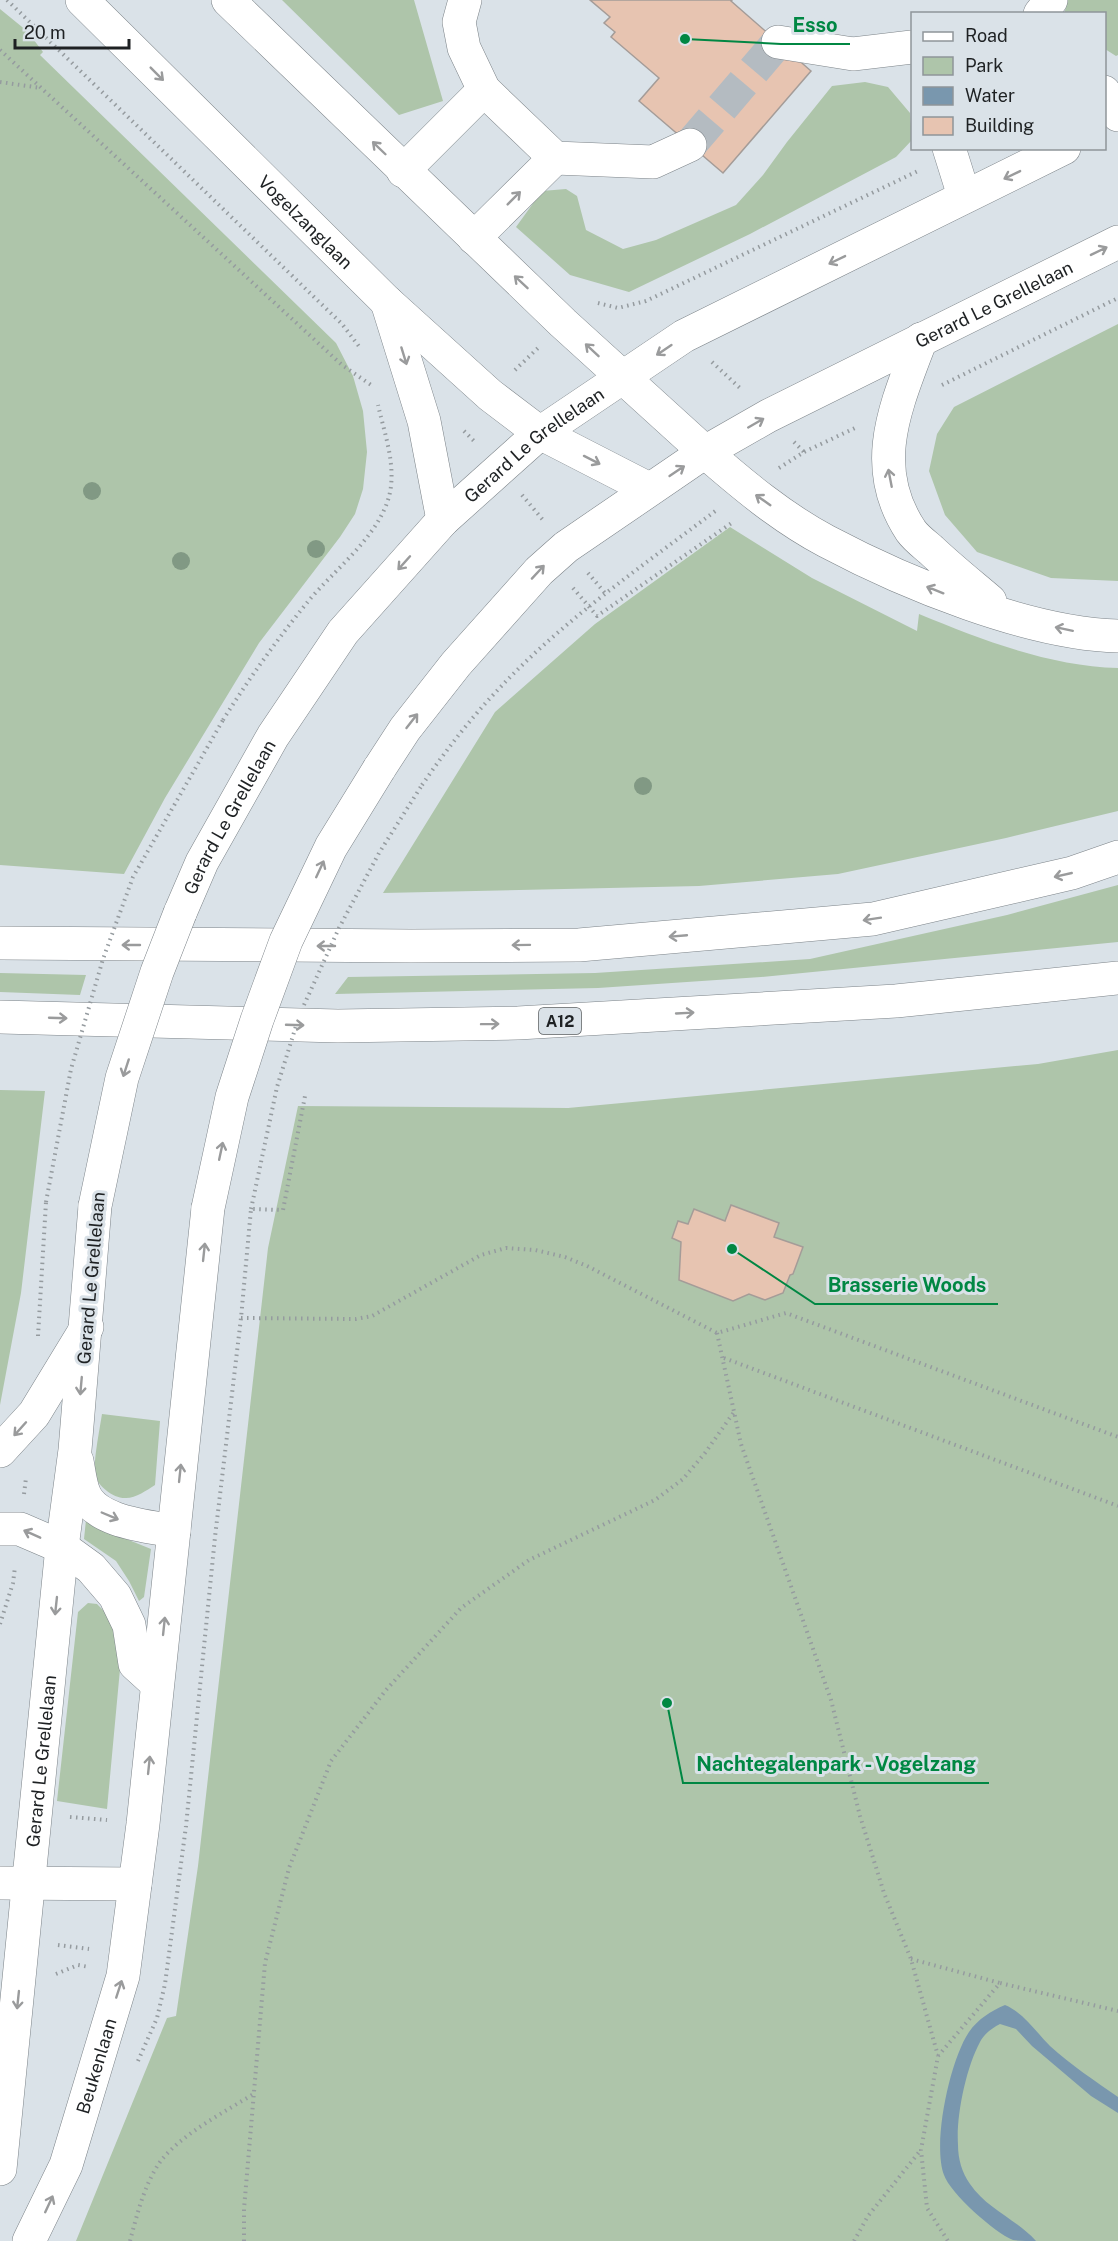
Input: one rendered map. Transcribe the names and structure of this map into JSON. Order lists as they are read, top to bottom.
{
  "streets": {
    "main road": [
      "Vogelzanglaan",
      "Gerard Le Grellelaan",
      "A12",
      "Beukenlaan"
    ]
  },
  "crossings": [
    ["Vogelzanglaan", "Gerard Le Grellelaan"],
    ["Gerard Le Grellelaan", "Beukenlaan"]
  ],
  "places": ["Esso", "Brasserie Woods", "Nachtegalenpark - Vogelzang"],
  "legend": [
    "Road",
    "Park",
    "Water",
    "Building"
  ],
  "scale_bar": "20 m"
}
